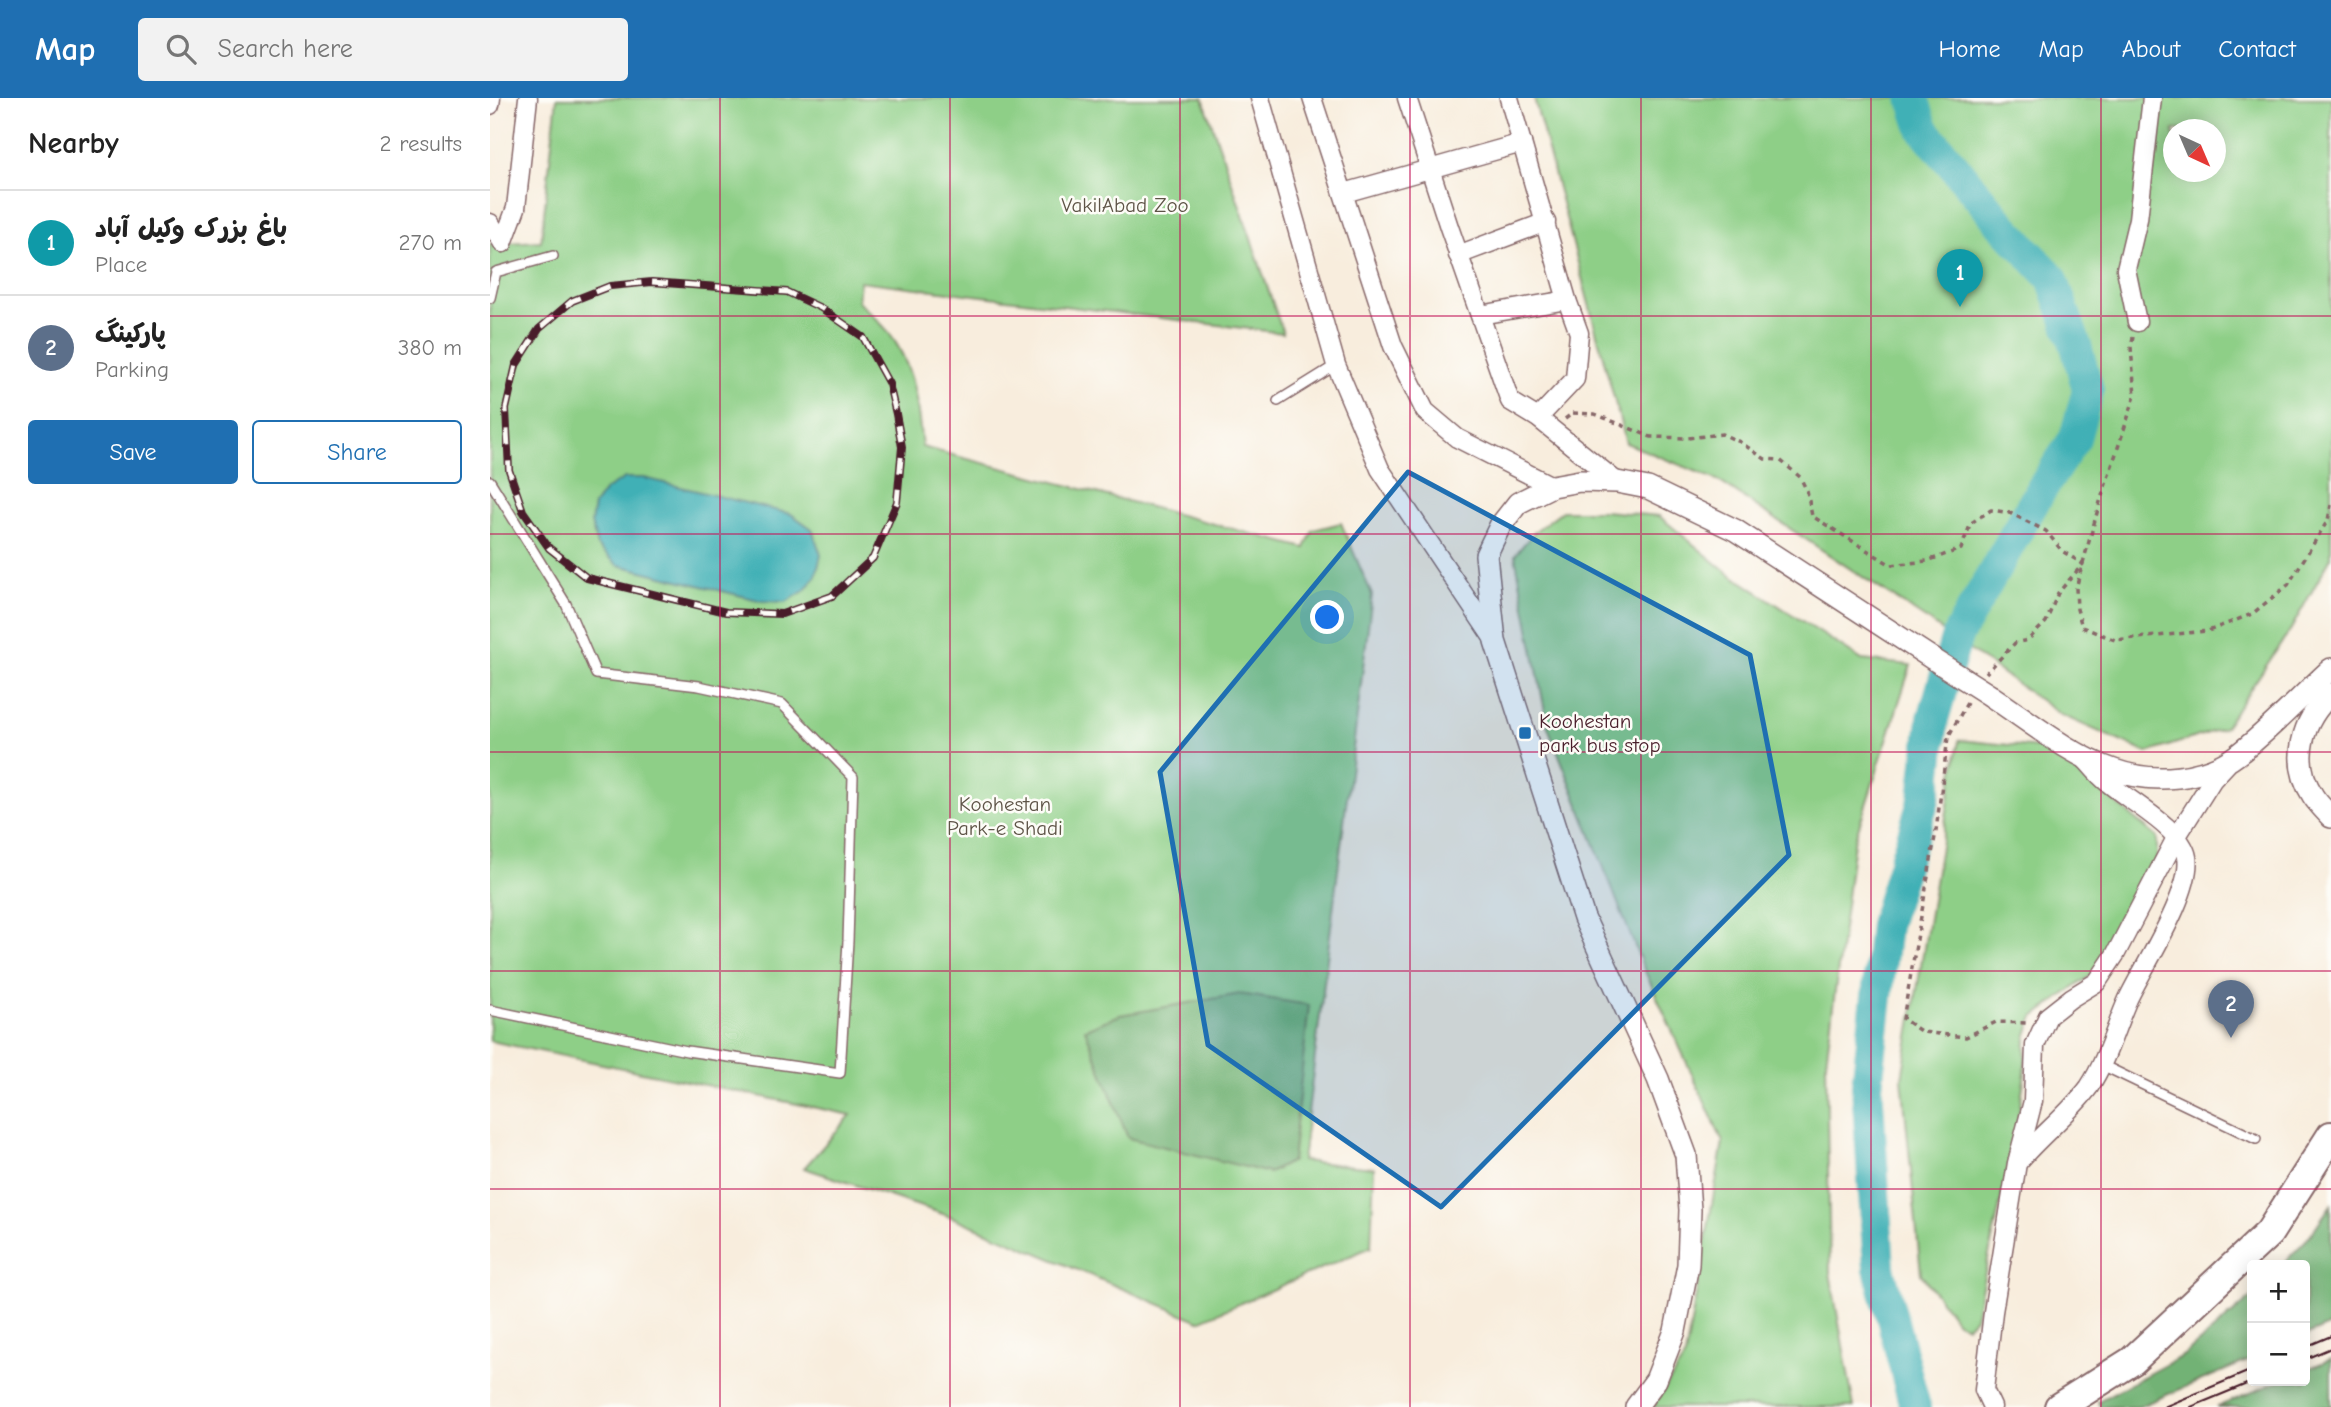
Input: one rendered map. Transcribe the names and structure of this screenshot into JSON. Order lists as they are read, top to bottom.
{
  "parks": ["VakilAbad Zoo", "Koohestan Park-e Shadi"],
  "places": {
    "transit": ["Koohestan park bus stop"]
  },
  "north": "bottom right",
  "page": {
    "header": "Map",
    "search": "Search here",
    "nav": [
      "Home",
      "Map",
      "About",
      "Contact"
    ],
    "heading": ["Nearby", "2 results"],
    "list": [
      {
        "mark": "1",
        "name": "باغ بزرک وکیل آباد",
        "note": "Place",
        "value": "270 m"
      },
      {
        "mark": "2",
        "name": "پارکینگ",
        "note": "Parking",
        "value": "380 m"
      }
    ],
    "pins": ["1", "2"],
    "buttons": ["Save", "Share"],
    "map_buttons": ["+", "−"]
  }
}
